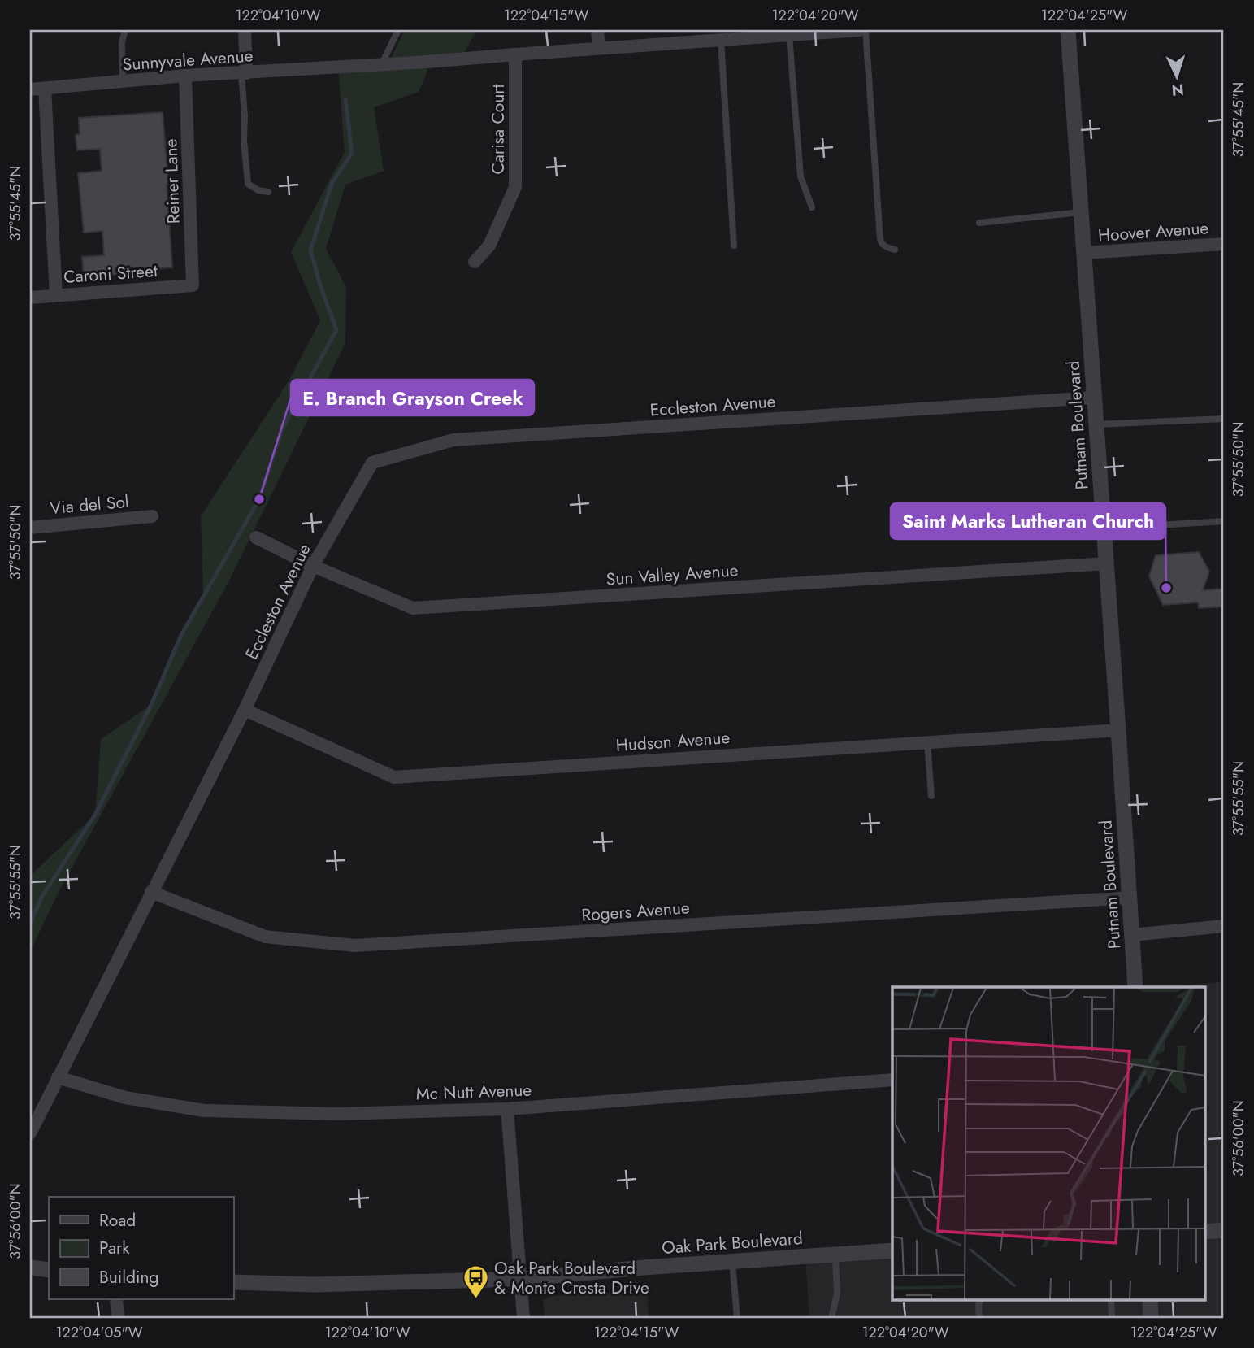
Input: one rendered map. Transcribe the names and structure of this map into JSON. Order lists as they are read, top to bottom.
{
  "streets": {
    "street": [
      "Sunnyvale Avenue",
      "Carisa Court",
      "Reiner Lane",
      "Hoover Avenue",
      "Caroni Street",
      "Eccleston Avenue",
      "Putnam Boulevard",
      "Via del Sol",
      "Sun Valley Avenue",
      "Hudson Avenue",
      "Rogers Avenue",
      "Mc Nutt Avenue",
      "Oak Park Boulevard"
    ]
  },
  "crossings": [
    ["Sunnyvale Avenue", "Carisa Court"],
    ["Sunnyvale Avenue", "Reiner Lane"],
    ["Reiner Lane", "Caroni Street"],
    ["Hoover Avenue", "Putnam Boulevard"],
    ["Eccleston Avenue", "Putnam Boulevard"],
    ["Eccleston Avenue", "Sun Valley Avenue"],
    ["Eccleston Avenue", "Hudson Avenue"],
    ["Eccleston Avenue", "Rogers Avenue"],
    ["Eccleston Avenue", "Mc Nutt Avenue"],
    ["Putnam Boulevard", "Sun Valley Avenue"],
    ["Putnam Boulevard", "Hudson Avenue"],
    ["Putnam Boulevard", "Rogers Avenue"]
  ],
  "places": {
    "other": ["E. Branch Grayson Creek", "Saint Marks Lutheran Church"],
    "bus stop": ["Oak Park Boulevard & Monte Cresta Drive"]
  },
  "legend": ["Road", "Park", "Building"],
  "north": "bottom",
  "coordinates": [
    "122°04'10\"W",
    "122°04'15\"W",
    "122°04'20\"W",
    "122°04'25\"W",
    "37°55'45\"N",
    "37°55'50\"N",
    "37°55'55\"N",
    "37°56'00\"N",
    "122°04'05\"W"
  ]
}
